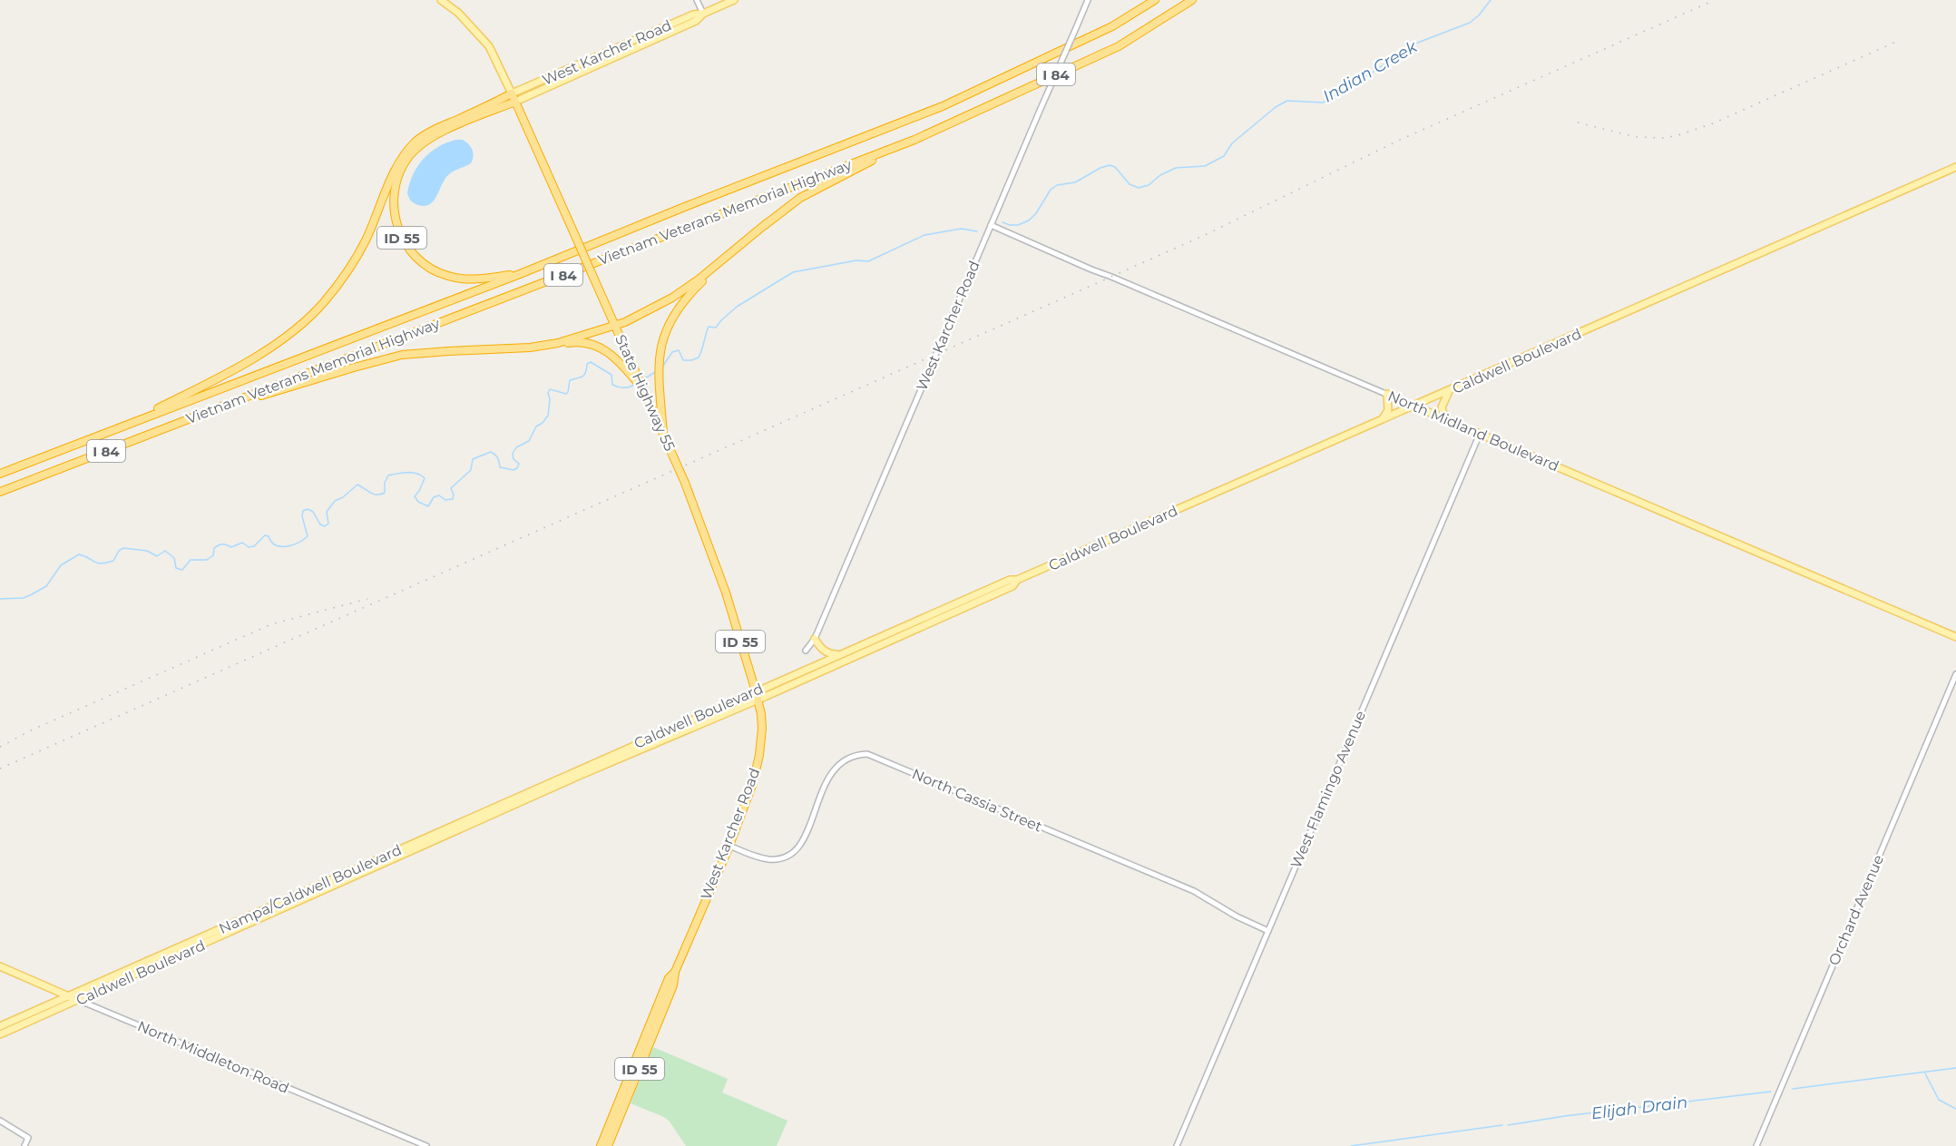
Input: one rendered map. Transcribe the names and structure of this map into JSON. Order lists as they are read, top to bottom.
{
  "streets": {
    "highway": [
      "West Karcher Road",
      "I 84",
      "Vietnam Veterans Memorial Highway",
      "ID 55",
      "State Highway 55"
    ],
    "main road": [
      "Caldwell Boulevard",
      "North Midland Boulevard",
      "Nampa/Caldwell Boulevard",
      "North Middleton Road"
    ],
    "street": ["West Flamingo Avenue", "North Cassia Street", "Orchard Avenue"]
  },
  "crossings": [
    ["West Karcher Road", "ID 55"],
    ["West Karcher Road", "Caldwell Boulevard"],
    ["West Karcher Road", "State Highway 55"],
    ["West Karcher Road", "North Midland Boulevard"],
    ["West Karcher Road", "North Cassia Street"],
    ["I 84", "Vietnam Veterans Memorial Highway"],
    ["I 84", "ID 55"],
    ["Vietnam Veterans Memorial Highway", "ID 55"],
    ["ID 55", "State Highway 55"],
    ["Caldwell Boulevard", "State Highway 55"],
    ["Caldwell Boulevard", "North Midland Boulevard"],
    ["Caldwell Boulevard", "Nampa/Caldwell Boulevard"],
    ["Caldwell Boulevard", "North Middleton Road"],
    ["North Midland Boulevard", "West Flamingo Avenue"],
    ["West Flamingo Avenue", "North Cassia Street"],
    ["Nampa/Caldwell Boulevard", "North Middleton Road"]
  ],
  "water": ["Indian Creek", "Elijah Drain"]
}
